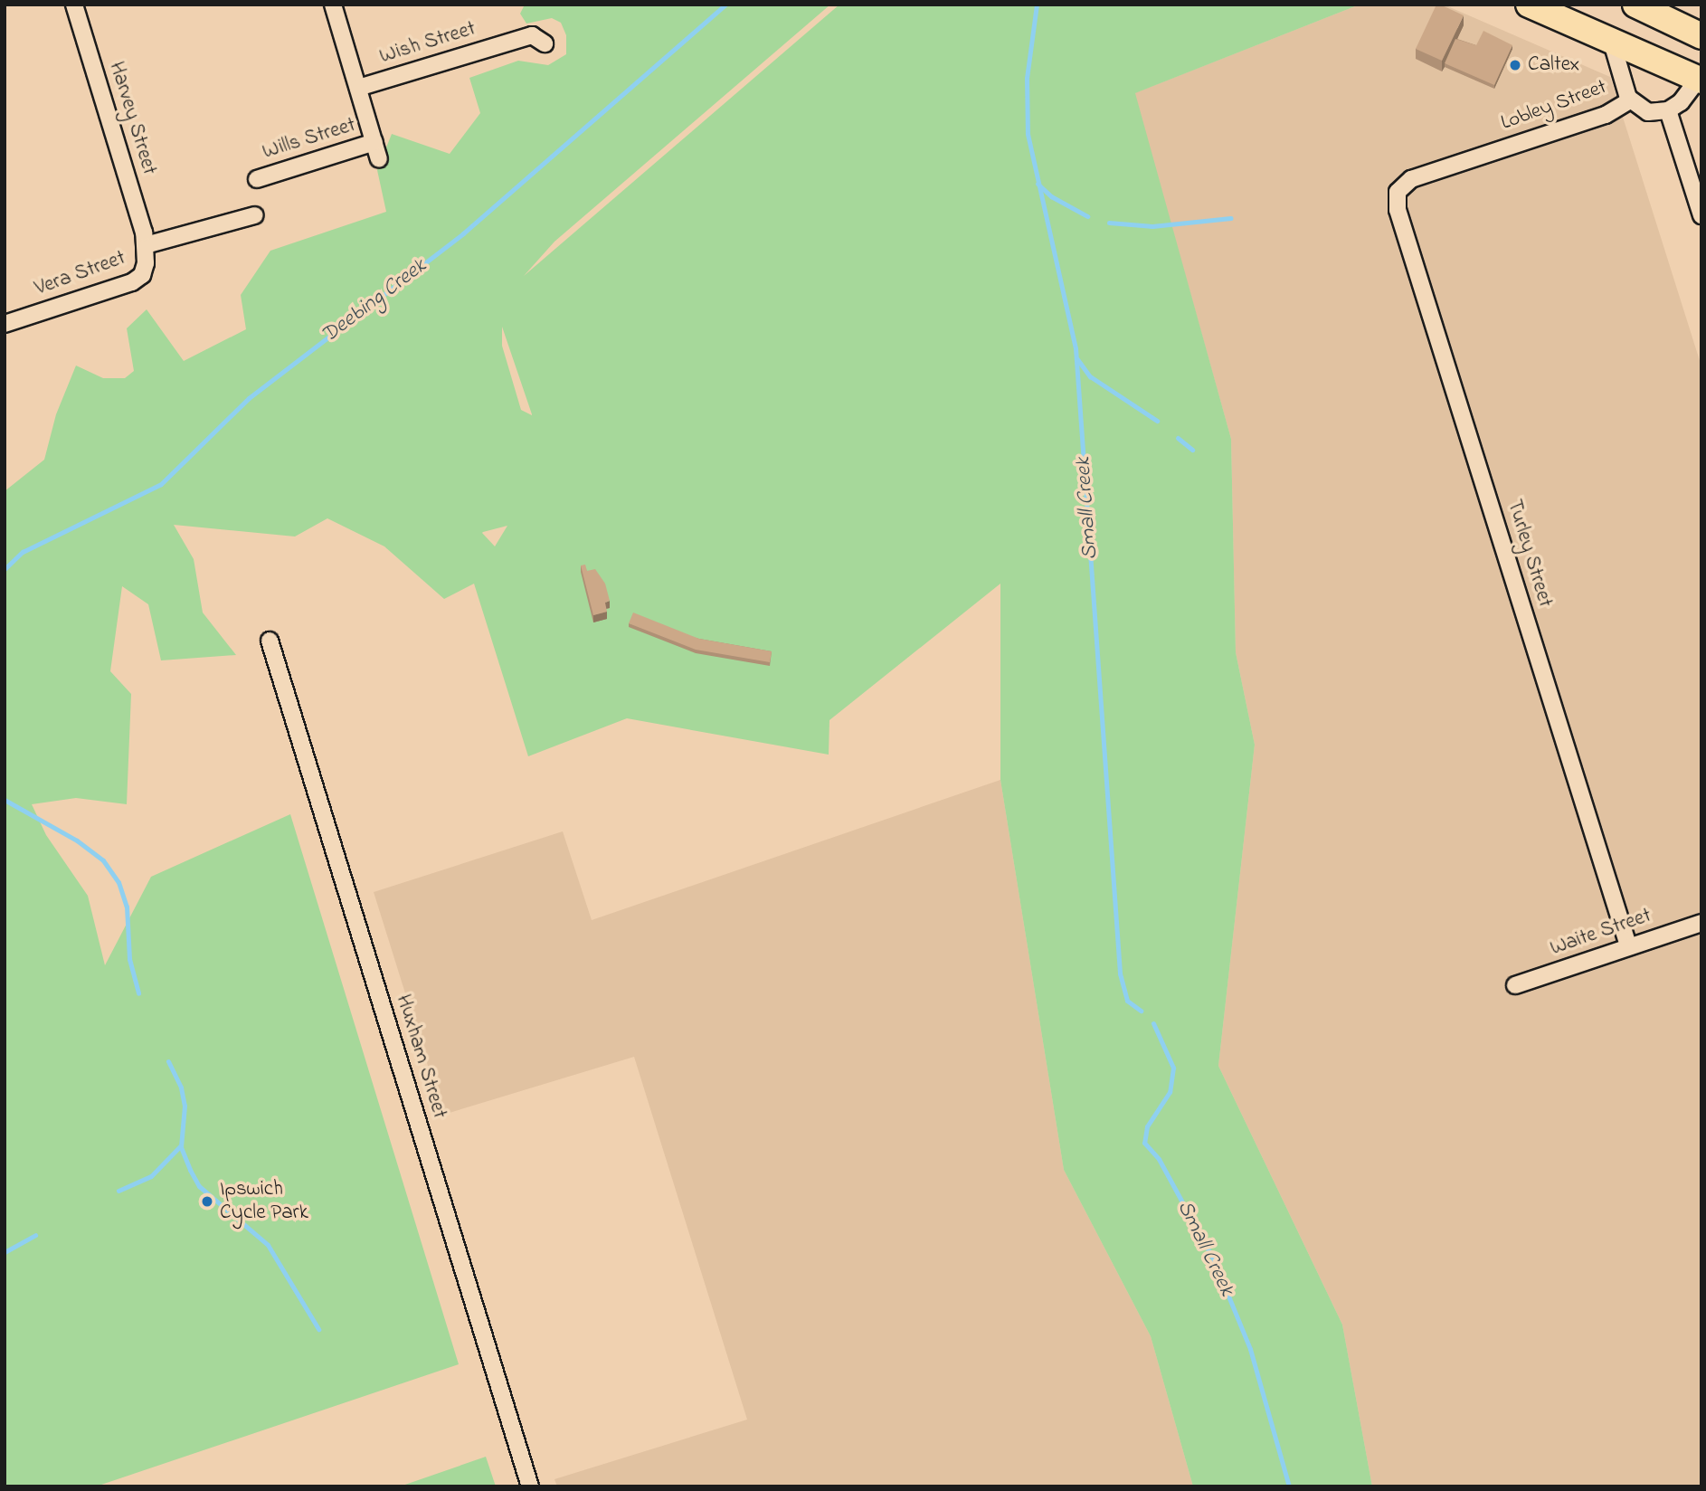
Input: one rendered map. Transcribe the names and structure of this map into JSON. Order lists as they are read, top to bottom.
{
  "streets": {
    "street": [
      "Wish Street",
      "Lobley Street",
      "Harvey Street",
      "Wills Street",
      "Vera Street",
      "Turley Street",
      "Waite Street",
      "Huxham Street"
    ]
  },
  "crossings": [
    ["Lobley Street", "Turley Street"],
    ["Harvey Street", "Vera Street"],
    ["Turley Street", "Waite Street"]
  ],
  "water": ["Deebing Creek", "Small Creek"],
  "places": ["Caltex", "Ipswich Cycle Park"]
}
